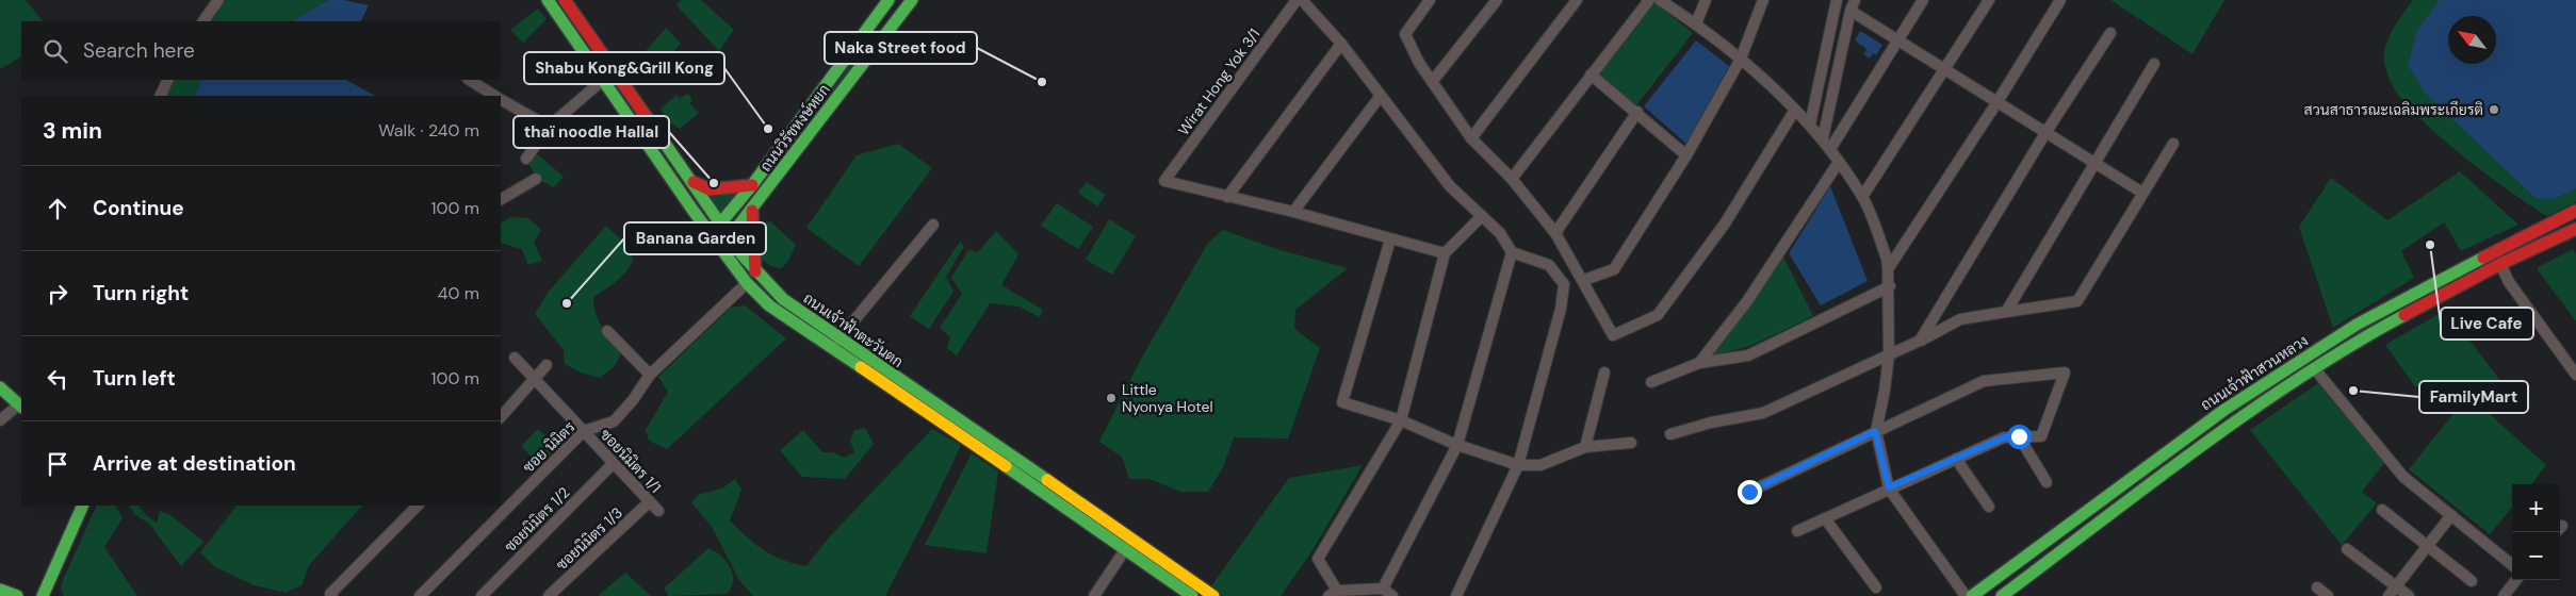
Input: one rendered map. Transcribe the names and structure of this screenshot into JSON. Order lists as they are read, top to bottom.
{
  "streets": {
    "main road": ["ถนนวิรัชหงษ์หยก", "ถนนเจ้าฟ้าตะวันตก", "ถนนเจ้าฟ้าสวนหลวง"],
    "street": [
      "Wirat Hong Yok 3/1",
      "ซอย นิมิตร",
      "ซอยนิมิตร 1/1",
      "ซอยนิมิตร 1/2",
      "ซอยนิมิตร 1/3"
    ]
  },
  "crossings": [
    ["ถนนวิรัชหงษ์หยก", "ถนนเจ้าฟ้าตะวันตก"],
    ["ถนนเจ้าฟ้าตะวันตก", "ซอย นิมิตร"],
    ["ซอย นิมิตร", "ซอยนิมิตร 1/1"],
    ["ซอยนิมิตร 1/1", "ซอยนิมิตร 1/2"],
    ["ซอยนิมิตร 1/1", "ซอยนิมิตร 1/3"]
  ],
  "places": [
    "Naka Street food",
    "สวนสาธารณะเฉลิมพระเกียรติ",
    "Shabu Kong&Grill Kong",
    "thaï noodle Hallal",
    "Live Cafe",
    "Banana Garden",
    "FamilyMart",
    "Little Nyonya Hotel"
  ],
  "north": "top left",
  "page": {
    "search": "Search here",
    "heading": ["3 min", "Walk · 240 m"],
    "list": [
      ["Continue", "100 m"],
      ["Turn right", "40 m"],
      ["Turn left", "100 m"],
      "Arrive at destination"
    ],
    "map_buttons": ["+", "−"]
  }
}
